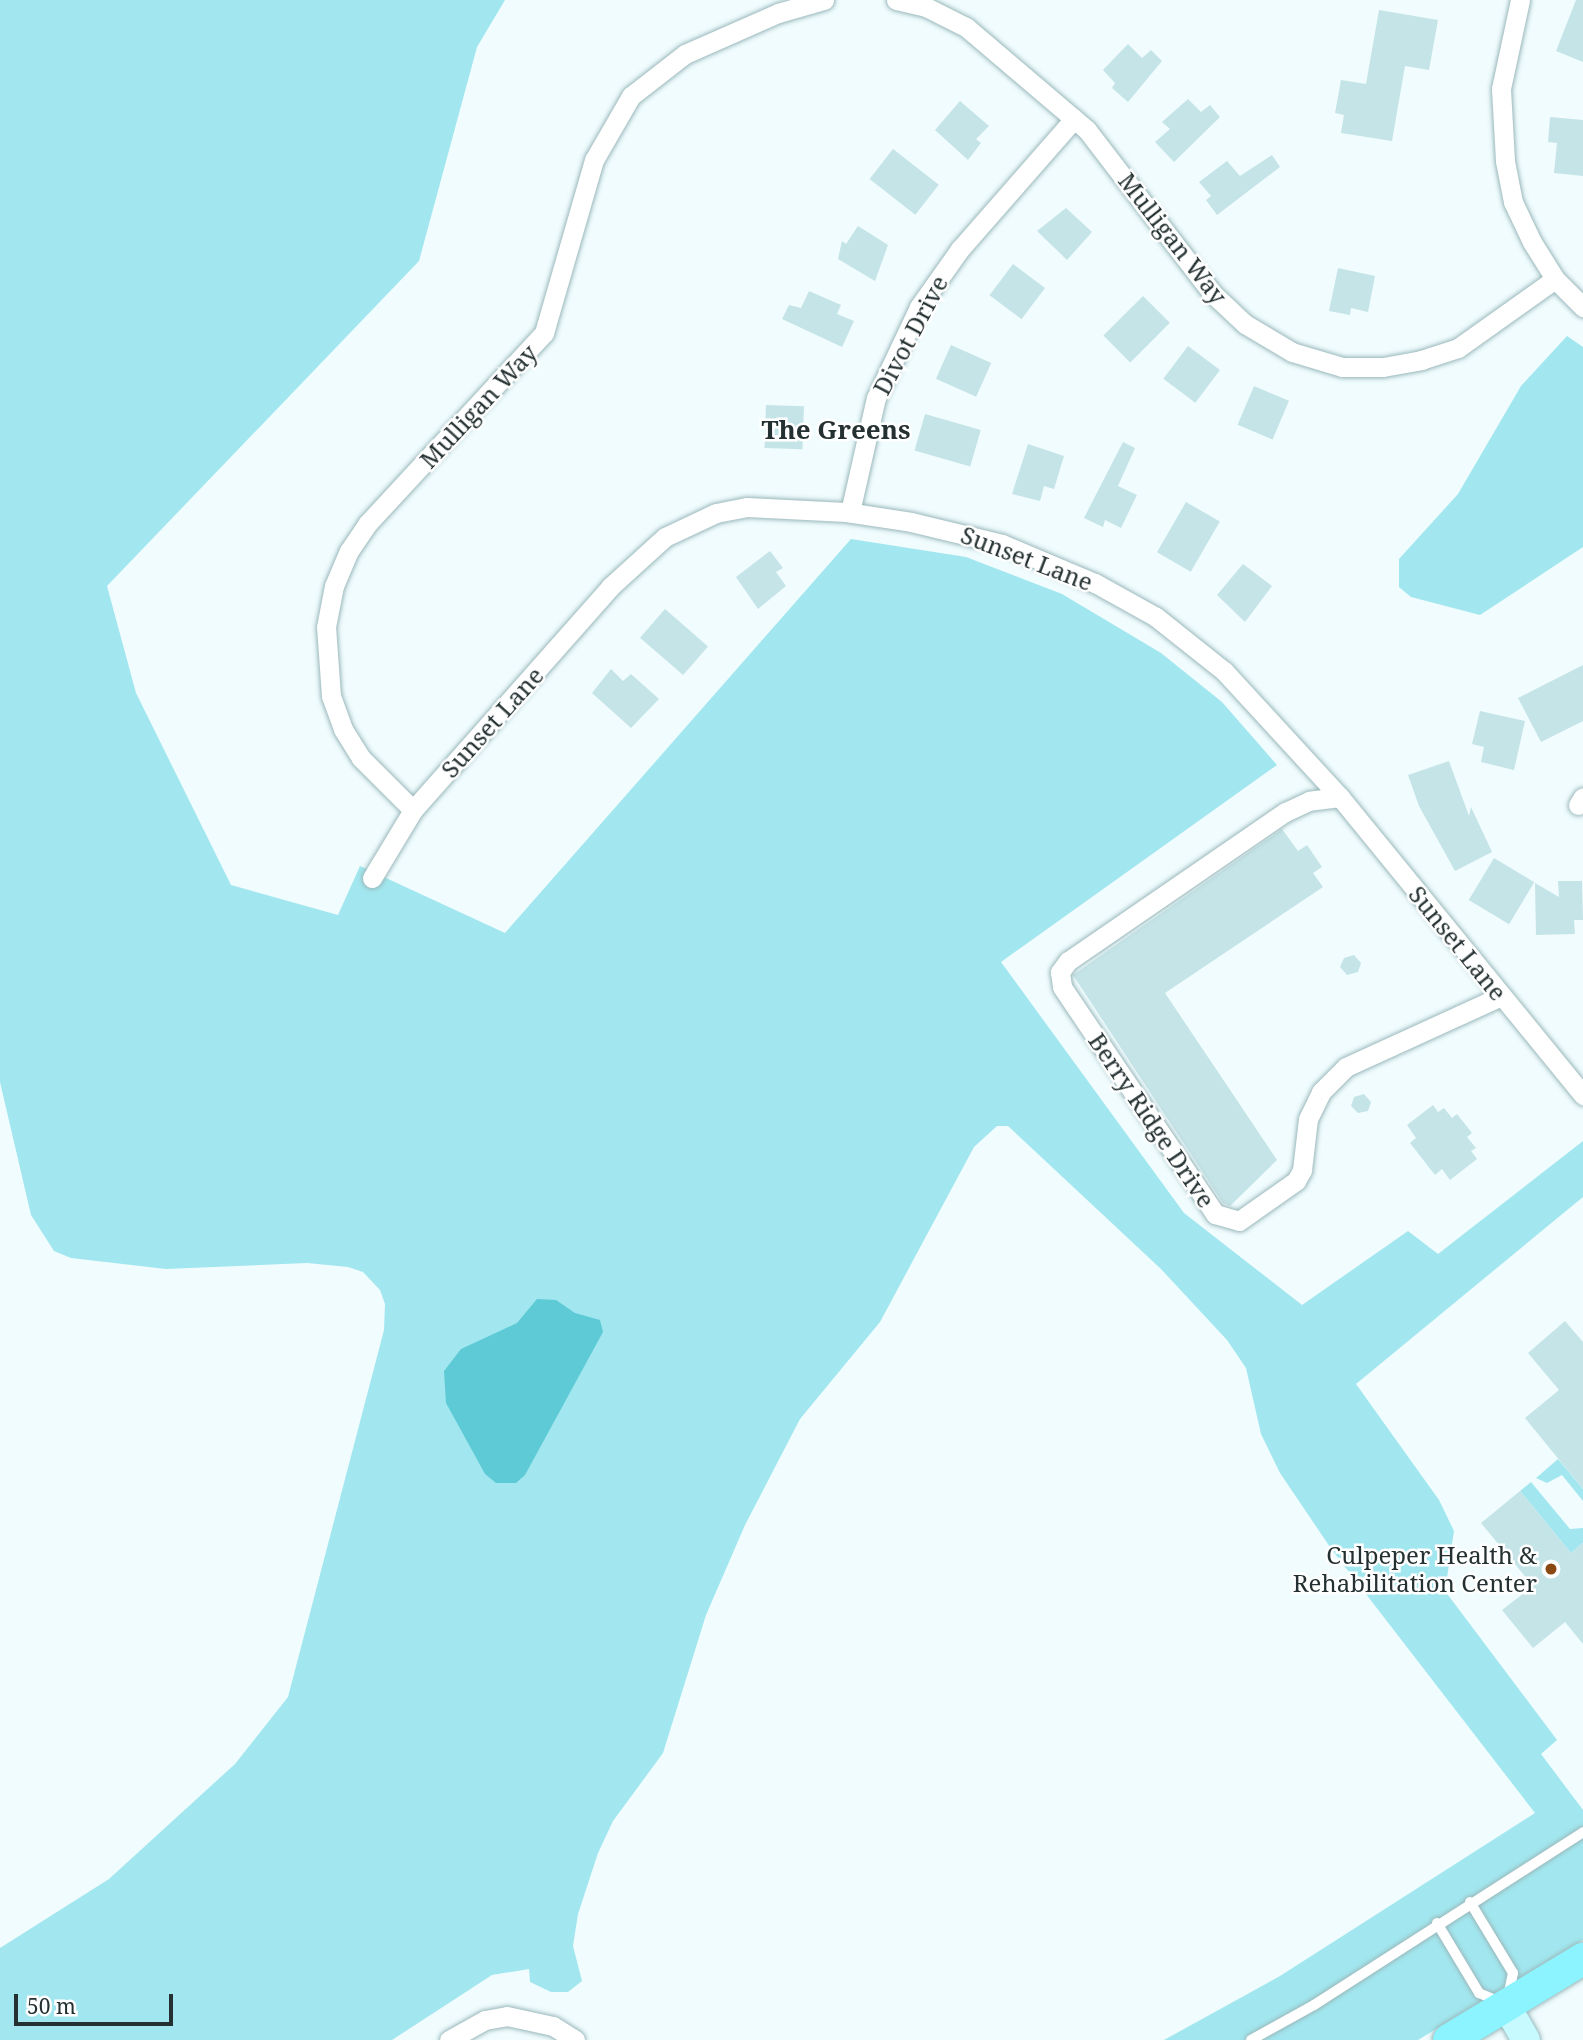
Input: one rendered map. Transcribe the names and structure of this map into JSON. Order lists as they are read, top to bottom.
{
  "streets": {
    "street": [
      "Mulligan Way",
      "Divot Drive",
      "Sunset Lane",
      "Berry Ridge Drive"
    ]
  },
  "crossings": [
    ["Mulligan Way", "Divot Drive"],
    ["Mulligan Way", "Sunset Lane"],
    ["Divot Drive", "Sunset Lane"],
    ["Sunset Lane", "Berry Ridge Drive"]
  ],
  "districts": ["The Greens"],
  "places": ["Culpeper Health & Rehabilitation Center"],
  "scale_bar": "50 m"
}
